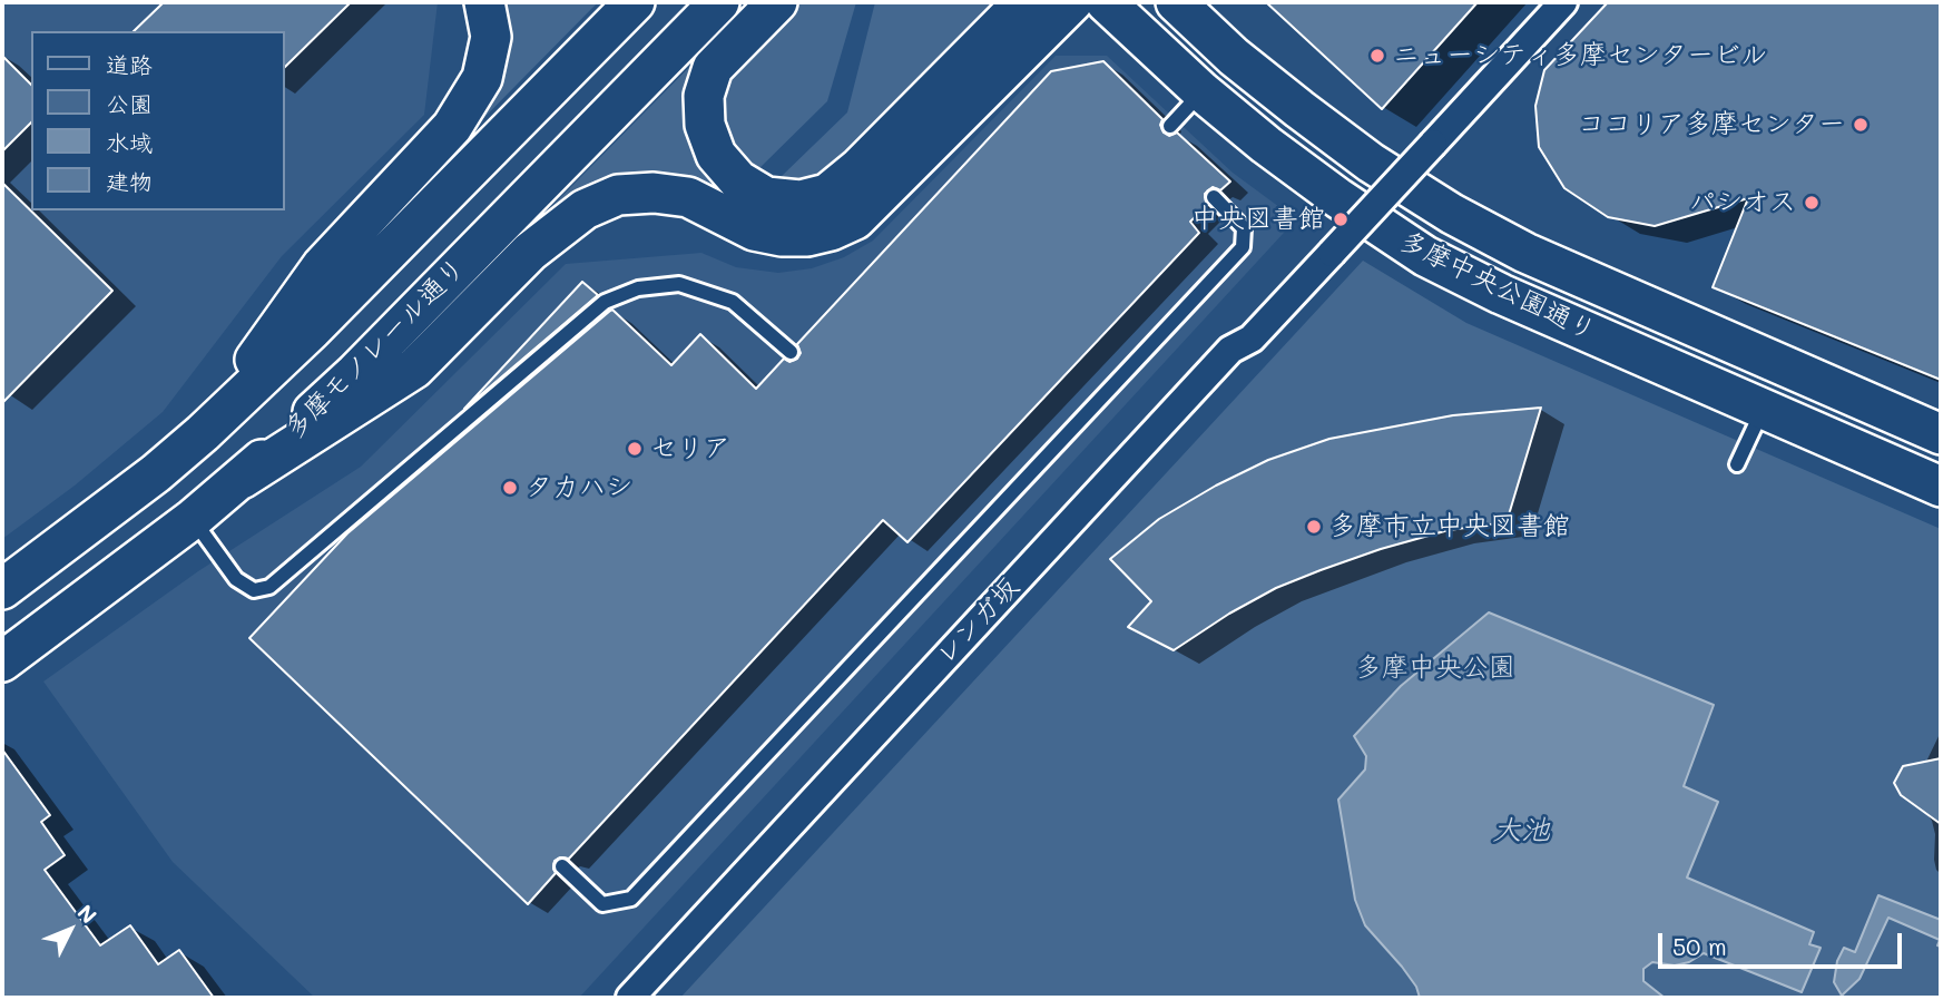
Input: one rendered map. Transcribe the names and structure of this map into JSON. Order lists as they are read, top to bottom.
{
  "streets": {
    "main road": ["多摩中央公園通り", "多摩モノレール通り"],
    "street": ["レンガ坂"]
  },
  "water": ["大池"],
  "parks": ["多摩中央公園"],
  "places": [
    "ニューシティ多摩センタービル",
    "ココリア多摩センター",
    "パシオス",
    "中央図書館",
    "セリア",
    "タカハシ",
    "多摩市立中央図書館"
  ],
  "legend": [
    "道路",
    "公園",
    "水域",
    "建物"
  ],
  "scale_bar": "50 m",
  "north": "top right"
}
